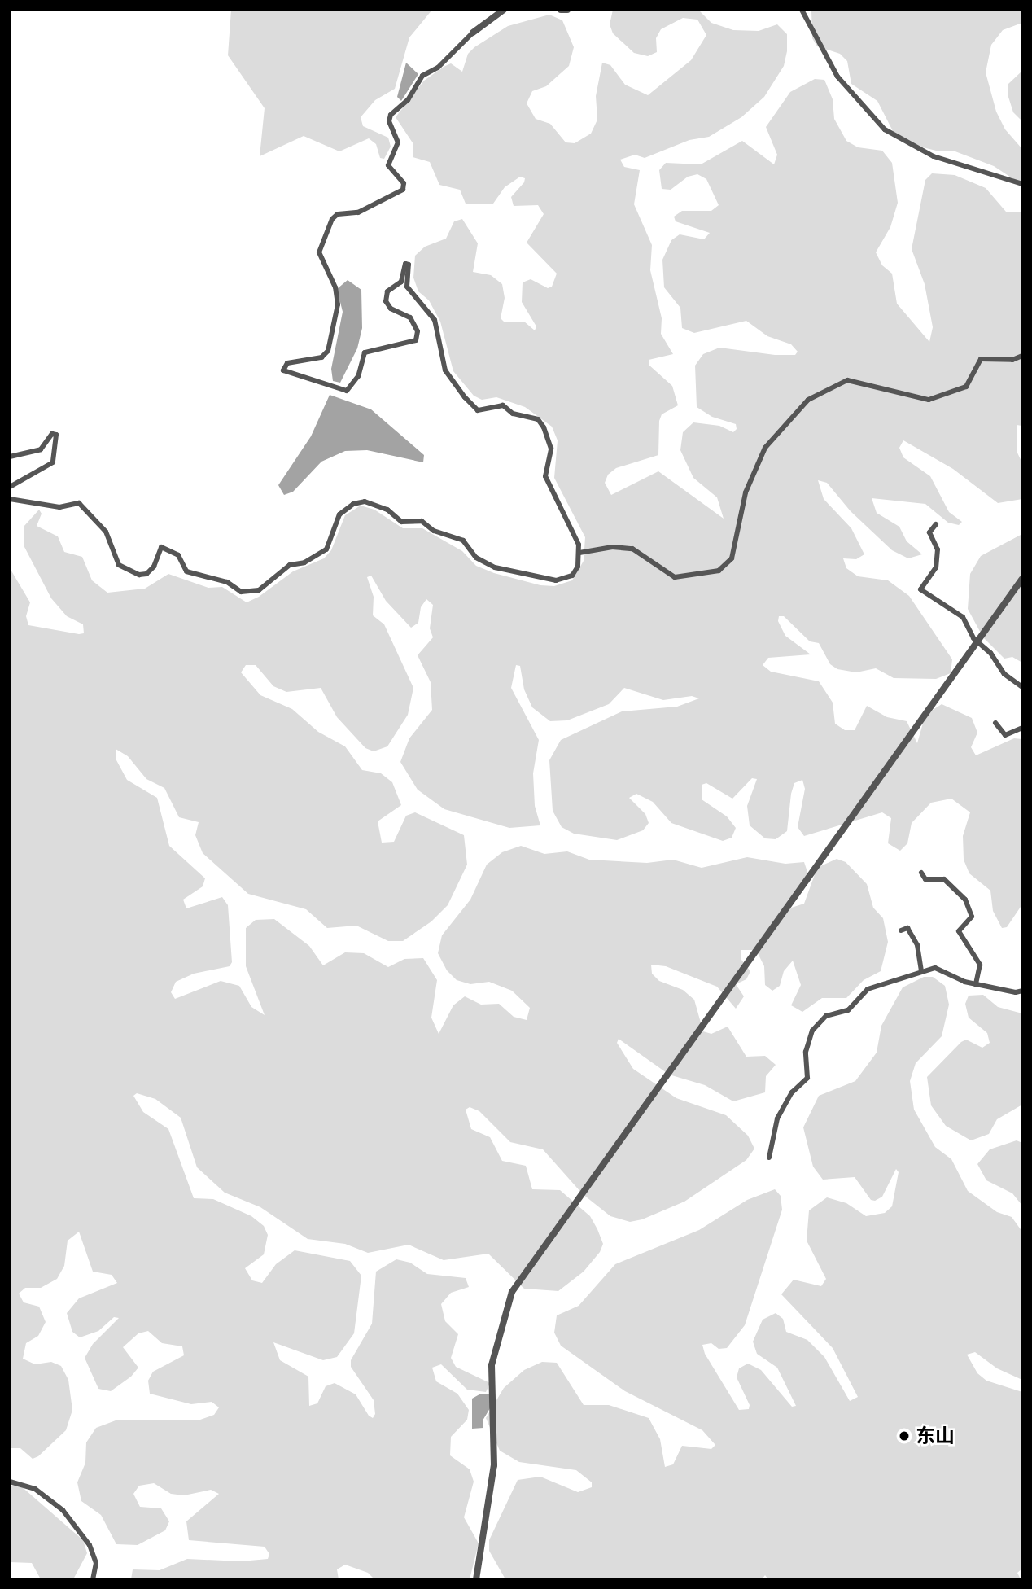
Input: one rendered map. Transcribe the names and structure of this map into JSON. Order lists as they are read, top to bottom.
{
  "places": ["东山"]
}
